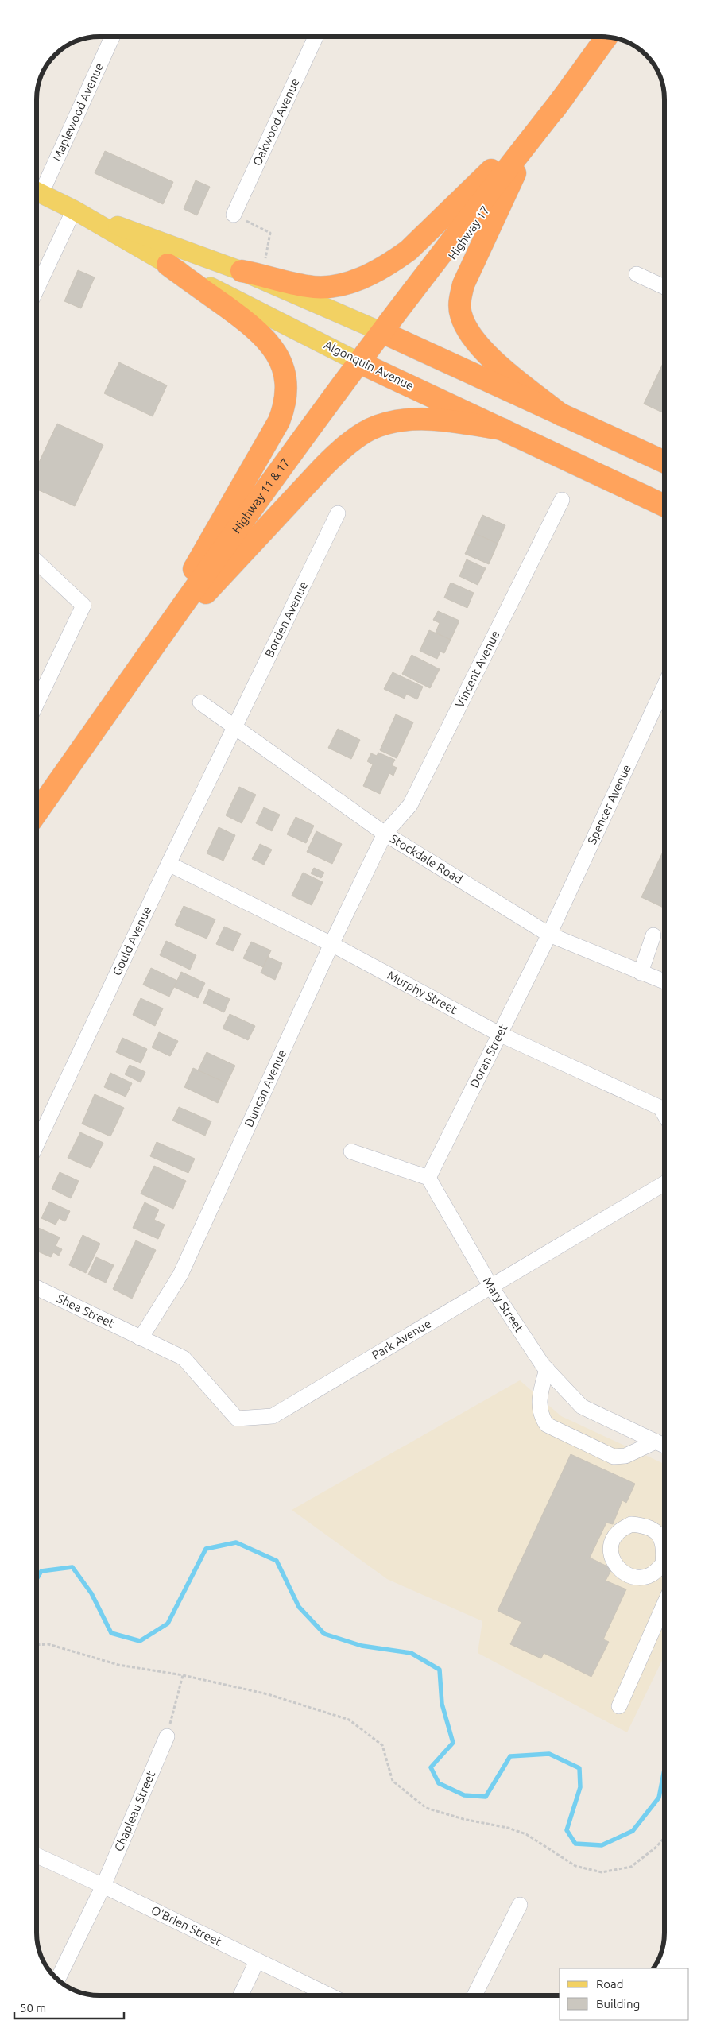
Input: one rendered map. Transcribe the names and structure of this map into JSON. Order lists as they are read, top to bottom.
{
  "streets": {
    "highway": ["Highway 17", "Algonquin Avenue", "Highway 11 & 17"],
    "street": [
      "Maplewood Avenue",
      "Oakwood Avenue",
      "Borden Avenue",
      "Vincent Avenue",
      "Spencer Avenue",
      "Stockdale Road",
      "Gould Avenue",
      "Murphy Street",
      "Doran Street",
      "Duncan Avenue",
      "Mary Street",
      "Shea Street",
      "Park Avenue",
      "Chapleau Street",
      "O'Brien Street"
    ]
  },
  "crossings": [
    ["Highway 17", "Algonquin Avenue"],
    ["Highway 17", "Highway 11 & 17"],
    ["Algonquin Avenue", "Highway 11 & 17"],
    ["Borden Avenue", "Stockdale Road"],
    ["Borden Avenue", "Gould Avenue"],
    ["Vincent Avenue", "Stockdale Road"],
    ["Vincent Avenue", "Duncan Avenue"],
    ["Spencer Avenue", "Stockdale Road"],
    ["Spencer Avenue", "Doran Street"],
    ["Stockdale Road", "Gould Avenue"],
    ["Stockdale Road", "Doran Street"],
    ["Stockdale Road", "Duncan Avenue"],
    ["Gould Avenue", "Murphy Street"],
    ["Murphy Street", "Doran Street"],
    ["Murphy Street", "Duncan Avenue"],
    ["Doran Street", "Mary Street"],
    ["Duncan Avenue", "Shea Street"],
    ["Duncan Avenue", "Park Avenue"],
    ["Mary Street", "Park Avenue"],
    ["Shea Street", "Park Avenue"],
    ["Chapleau Street", "O'Brien Street"]
  ],
  "legend": ["Road", "Building"],
  "scale_bar": "50 m"
}
